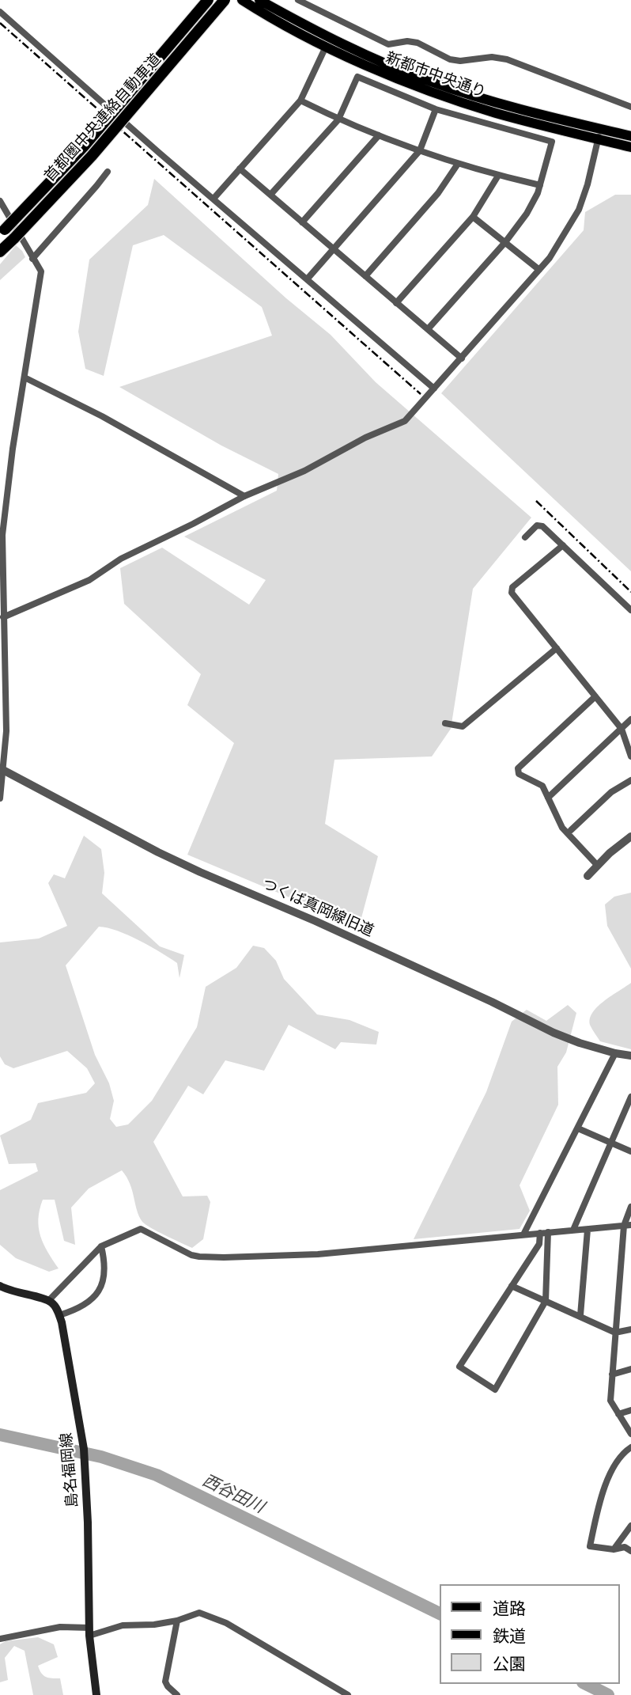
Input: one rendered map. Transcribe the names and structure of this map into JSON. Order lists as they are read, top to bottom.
{
  "streets": {
    "highway": ["首都圏中央連絡自動車道"],
    "main road": ["新都市中央通り", "島名福岡線"],
    "street": ["つくば真岡線旧道"]
  },
  "water": ["西谷田川"],
  "legend": ["道路", "鉄道", "公園"]
}
